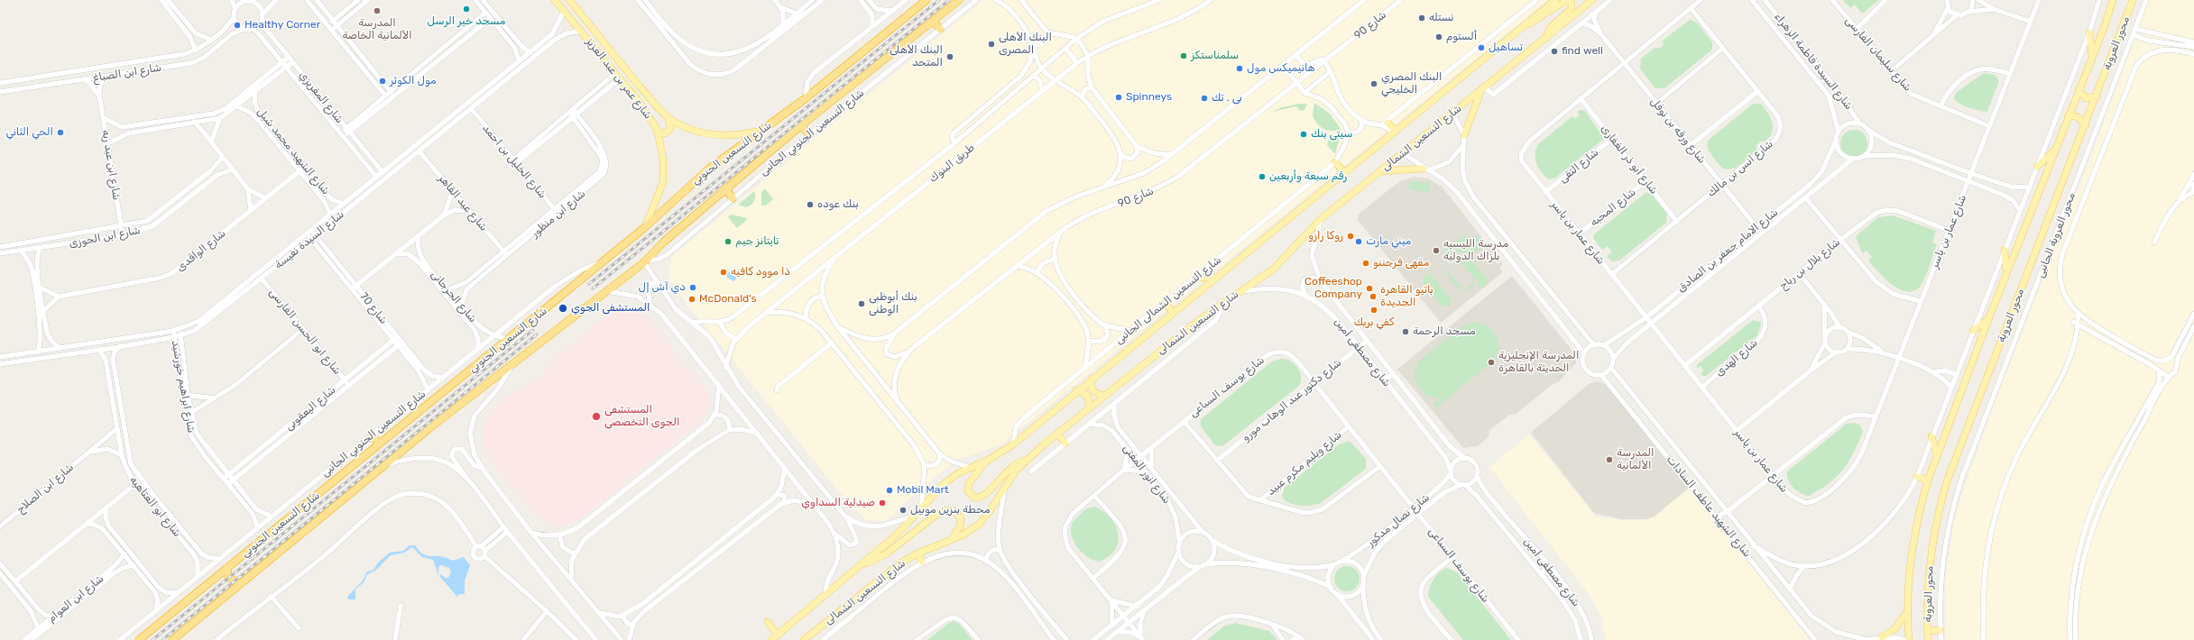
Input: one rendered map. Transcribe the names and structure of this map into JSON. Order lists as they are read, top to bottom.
{
  "streets": {
    "highway": ["شارع التسعين الجنوبي"],
    "main road": ["محور العروبة", "شارع عمر بن عبد العزيز", "شارع التسعين الشمالى"],
    "street": [
      "شارع 90",
      "شارع سليمان الفارسى",
      "شارع السيدة فاطمة الزهراء",
      "شارع ابن الصباغ",
      "شارع المقريزي",
      "شارع ورقه بن نوفل",
      "شارع التسعين الجنوبي الجانبى",
      "شارع الشهيد محمد شبل",
      "شارع أبو ذر الغفارى",
      "شارع الخليل بن احمد",
      "طريق البنوك",
      "شارع ابن عبد ربه",
      "شارع التقى",
      "شارع انس بن مالك",
      "شارع عبد القاهر",
      "شارع المحبه",
      "شارع ابن منظور",
      "شارع عمار بن ياسر",
      "محور العروبة الجانبى",
      "شارع ابن الجوزى",
      "شارع السيدة نفيسة",
      "شارع الواقدى",
      "شارع الامام جعفر بن الصادق",
      "شارع بلال بن رباح",
      "شارع الجرجانى",
      "شارع التسعين الشمالى الجانبى",
      "شارع 70",
      "شارع ابو الحسن الفارسى",
      "شارع مصطفى أمين",
      "شارع الهدى",
      "شارع ابراهيم خورشيد",
      "شارع يوسف السباعى",
      "شارع دكتور عبد الوهاب مورو",
      "شارع اليعقوبى",
      "شارع ويليم مكرم عبيد",
      "شارع انور المفتى",
      "شارع ابن الصلاح",
      "شارع ابو العتاهيه",
      "شارع الشهيد عاطف السادات",
      "شارع نصال مدكور",
      "شارع ابن العوام"
    ]
  },
  "crossings": [
    ["شارع سليمان الفارسى", "شارع عمار بن ياسر"],
    ["شارع السيدة فاطمة الزهراء", "شارع الامام جعفر بن الصادق"],
    ["شارع ابن الصباغ", "شارع المقريزي"],
    ["شارع ابن الصباغ", "شارع ابن عبد ربه"],
    ["شارع عمر بن عبد العزيز", "شارع التسعين الجنوبي"],
    ["شارع عمر بن عبد العزيز", "شارع السيدة نفيسة"],
    ["شارع المقريزي", "شارع السيدة نفيسة"],
    ["شارع ورقه بن نوفل", "شارع انس بن مالك"],
    ["شارع ورقه بن نوفل", "شارع عمار بن ياسر"],
    ["شارع ورقه بن نوفل", "شارع الامام جعفر بن الصادق"],
    ["شارع التسعين الجنوبي الجانبى", "شارع التسعين الجنوبي"],
    ["شارع التسعين الجنوبي الجانبى", "شارع الجرجانى"],
    ["شارع التسعين الجنوبي الجانبى", "شارع 70"],
    ["شارع التسعين الجنوبي الجانبى", "شارع ابراهيم خورشيد"],
    ["شارع التسعين الجنوبي الجانبى", "شارع ابو العتاهيه"],
    ["شارع التسعين الشمالى", "شارع التسعين الشمالى الجانبى"],
    ["شارع التسعين الشمالى", "شارع مصطفى أمين"],
    ["شارع الشهيد محمد شبل", "شارع السيدة نفيسة"],
    ["شارع الشهيد محمد شبل", "شارع الواقدى"],
    ["شارع التسعين الجنوبي", "شارع الجرجانى"],
    ["شارع أبو ذر الغفارى", "شارع التقى"],
    ["شارع أبو ذر الغفارى", "شارع انس بن مالك"],
    ["شارع أبو ذر الغفارى", "شارع المحبه"],
    ["شارع أبو ذر الغفارى", "شارع عمار بن ياسر"],
    ["شارع الخليل بن احمد", "شارع ابن منظور"],
    ["شارع الخليل بن احمد", "شارع السيدة نفيسة"],
    ["شارع ابن عبد ربه", "شارع ابن الجوزى"],
    ["شارع التقى", "شارع عمار بن ياسر"],
    ["شارع انس بن مالك", "شارع عمار بن ياسر"],
    ["شارع عبد القاهر", "شارع ابن منظور"],
    ["شارع عبد القاهر", "شارع السيدة نفيسة"],
    ["شارع عبد القاهر", "شارع الجرجانى"],
    ["شارع المحبه", "شارع عمار بن ياسر"],
    ["شارع ابن منظور", "شارع الجرجانى"],
    ["شارع عمار بن ياسر", "شارع الامام جعفر بن الصادق"],
    ["شارع عمار بن ياسر", "شارع بلال بن رباح"],
    ["شارع عمار بن ياسر", "شارع الهدى"],
    ["شارع السيدة نفيسة", "شارع 70"],
    ["شارع السيدة نفيسة", "شارع ابو الحسن الفارسى"],
    ["شارع السيدة نفيسة", "شارع ابراهيم خورشيد"],
    ["شارع السيدة نفيسة", "شارع ابو العتاهيه"],
    ["شارع الامام جعفر بن الصادق", "شارع الشهيد عاطف السادات"],
    ["شارع بلال بن رباح", "شارع الهدى"],
    ["شارع 70", "شارع اليعقوبى"],
    ["شارع ابو الحسن الفارسى", "شارع اليعقوبى"],
    ["شارع مصطفى أمين", "شارع دكتور عبد الوهاب مورو"],
    ["شارع مصطفى أمين", "شارع نصال مدكور"],
    ["شارع ابراهيم خورشيد", "شارع اليعقوبى"],
    ["شارع يوسف السباعى", "شارع دكتور عبد الوهاب مورو"],
    ["شارع يوسف السباعى", "شارع ويليم مكرم عبيد"],
    ["شارع يوسف السباعى", "شارع انور المفتى"],
    ["شارع يوسف السباعى", "شارع نصال مدكور"],
    ["شارع ابن الصلاح", "شارع ابو العتاهيه"]
  ],
  "places": [
    "مسجد خير الرسل",
    "المدرسة الألمانية الخاصة",
    "نستله",
    "Healthy Corner",
    "ألستوم",
    "البنك الأهلى المصرى",
    "تساهيل",
    "find well",
    "سلمناستكز",
    "البنك الأهلى المتحد",
    "هانيميكس مول",
    "مول الكوثر",
    "البنك المصري الخليجي",
    "Spinneys",
    "بى . تك",
    "الحي الثاني",
    "سيتى بنك",
    "رقم سبعة وأربعين",
    "بنك عوده",
    "روكا رازو",
    "تايتانز جيم",
    "ميني مارت",
    "مدرسة الليسيه بلزاك الدولية",
    "مقهى فرجننو",
    "ذا موود كافيه",
    "دي آش إل",
    "Coffeeshop Company",
    "باتيو القاهرة الجديدة",
    "McDonald's",
    "بنك أبوظبى الوطنى",
    "المستشفى الجوي",
    "كفي بريك",
    "مسجد الرحمة",
    "المدرسة الإنجليزية الحديثة بالقاهرة",
    "المستشفى الجوى التخصصى",
    "المدرسة الألمانية",
    "Mobil Mart",
    "صيدلية السداوي",
    "محطة بنزين موبيل"
  ]
}
